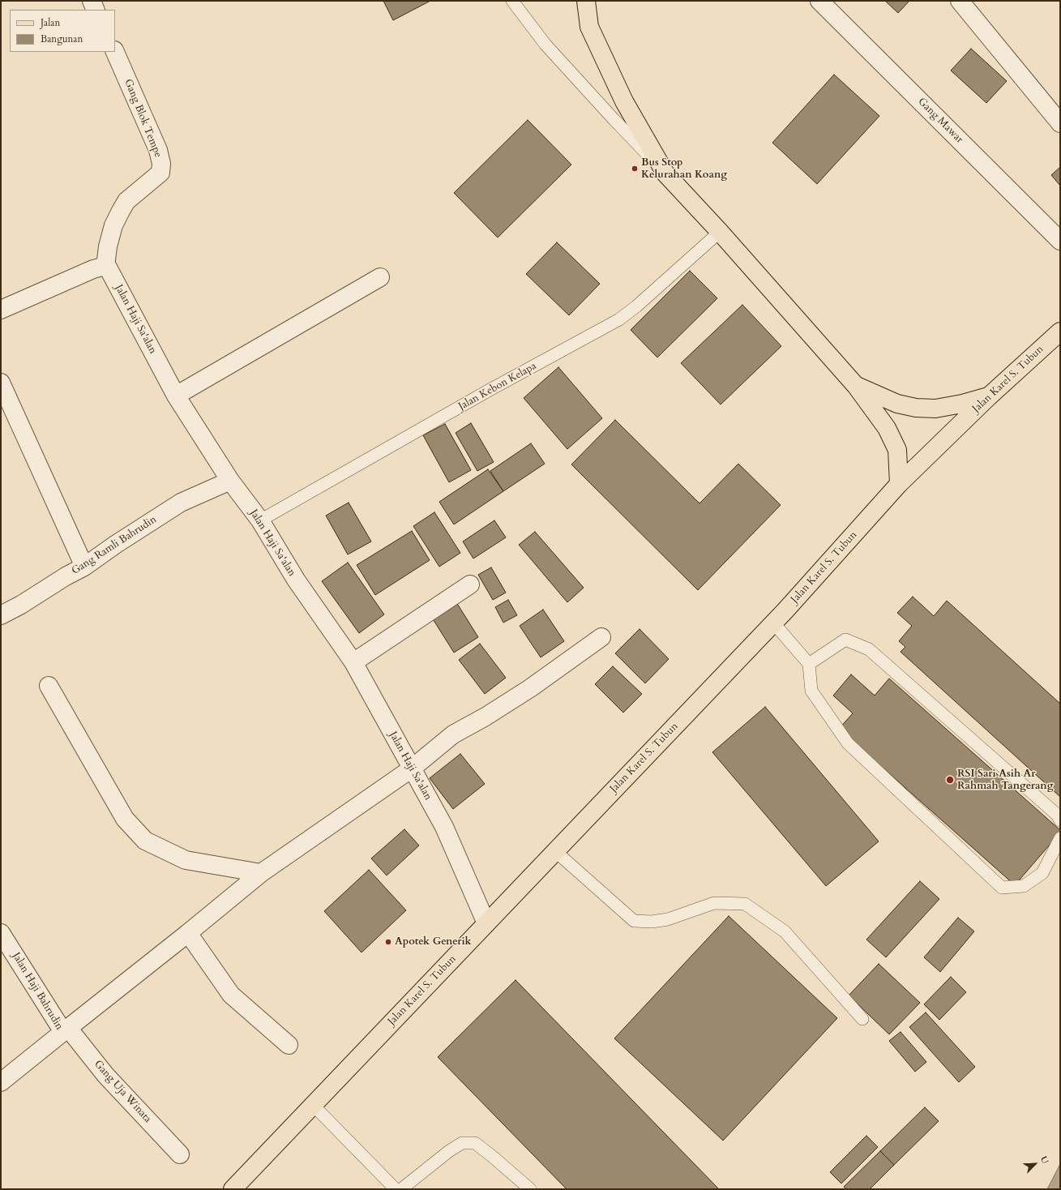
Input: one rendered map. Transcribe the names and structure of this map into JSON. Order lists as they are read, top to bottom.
{
  "streets": {
    "main road": ["Jalan Karel S. Tubun"],
    "street": [
      "Gang Blok Tempe",
      "Gang Mawar",
      "Jalan Haji Sa'alan",
      "Gang Ramli Bahrudin",
      "Jalan Haji Bahrudin",
      "Gang Uja Winata"
    ],
    "lane": ["Jalan Kebon Kelapa"]
  },
  "crossings": [
    ["Gang Blok Tempe", "Jalan Haji Sa'alan"],
    ["Jalan Haji Sa'alan", "Jalan Karel S. Tubun"],
    ["Jalan Haji Sa'alan", "Jalan Kebon Kelapa"],
    ["Jalan Haji Sa'alan", "Gang Ramli Bahrudin"],
    ["Jalan Haji Bahrudin", "Gang Uja Winata"]
  ],
  "places": ["Bus Stop Kelurahan Koang", "RSI Sari Asih Ar Rahmah Tangerang", "Apotek Generik"],
  "legend": ["Jalan", "Bangunan"],
  "north": "top right"
}
